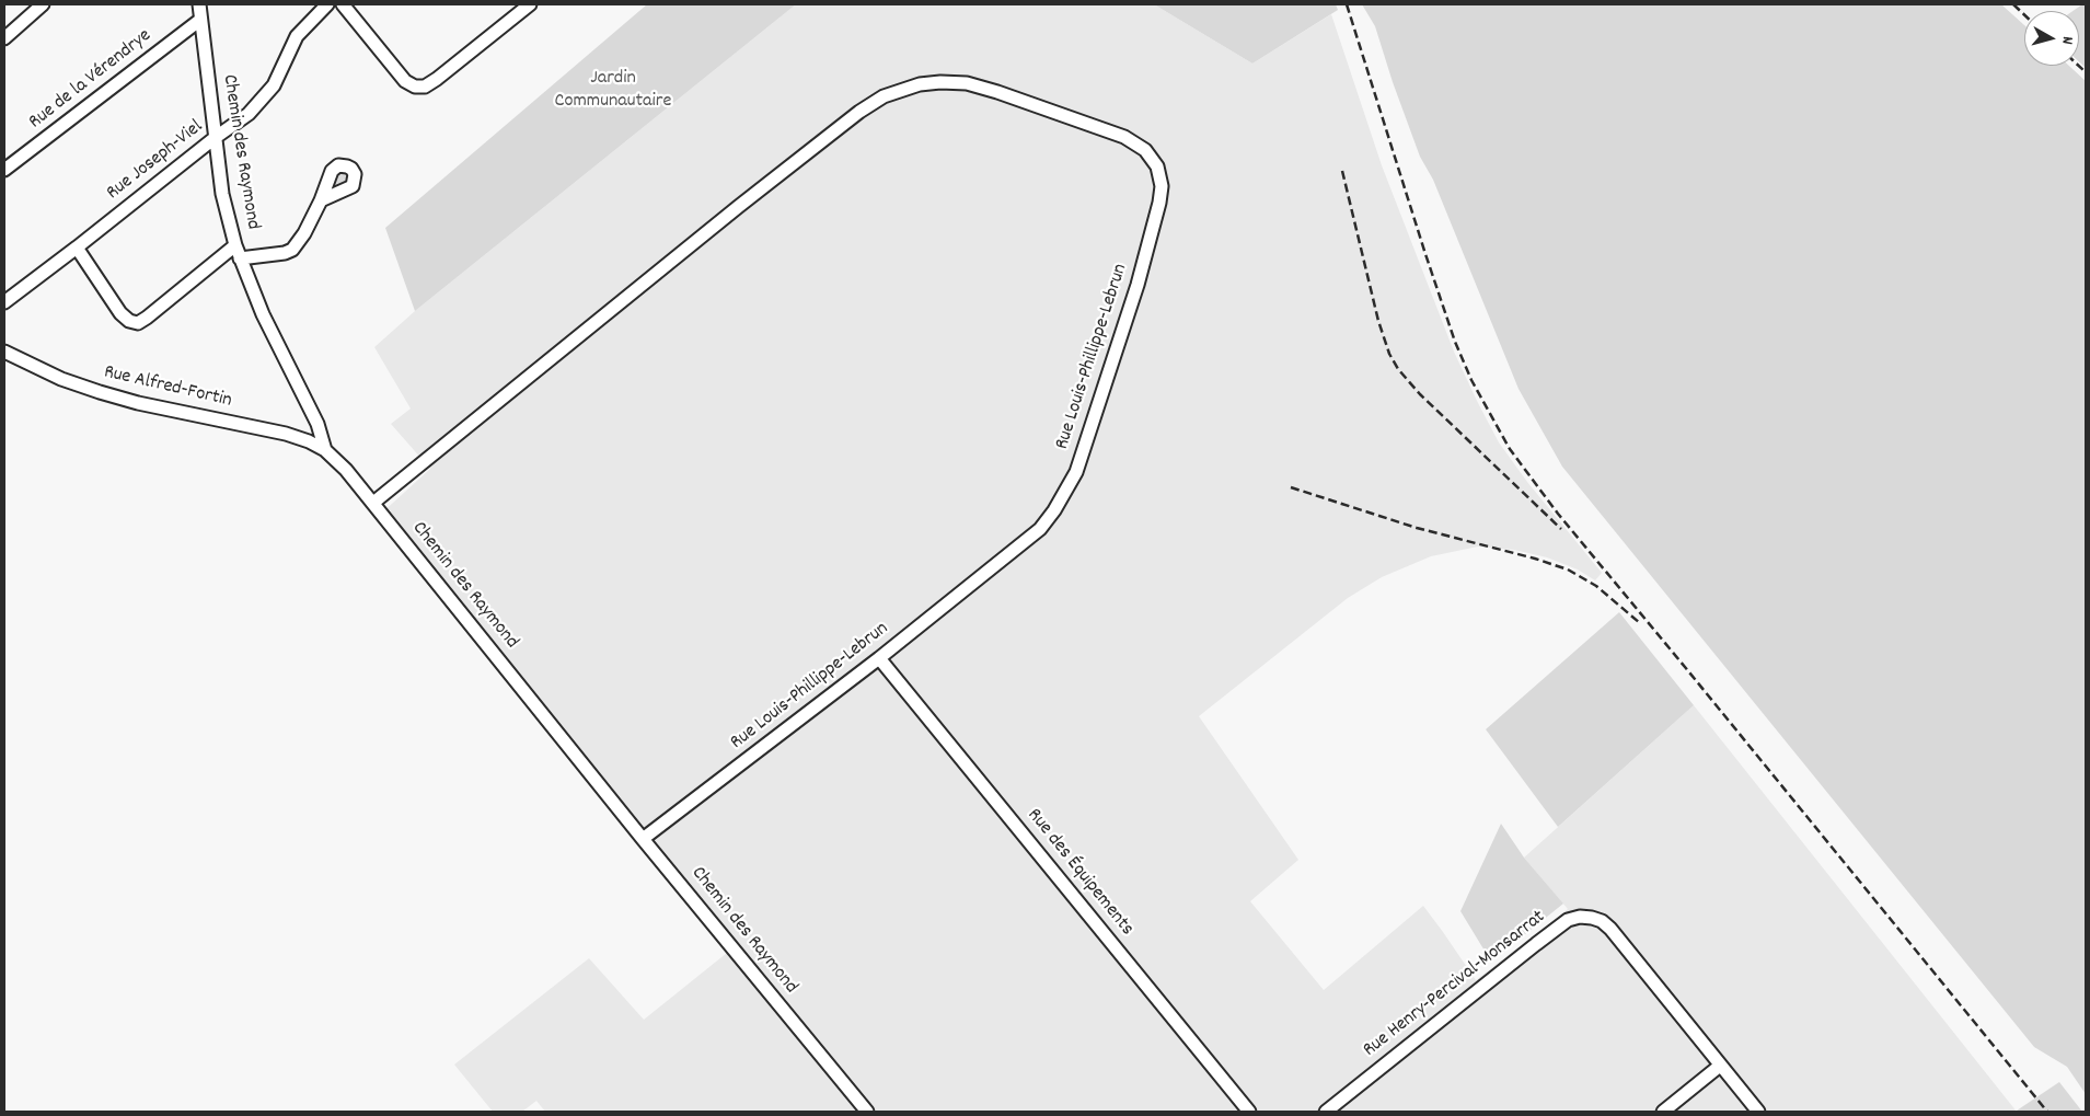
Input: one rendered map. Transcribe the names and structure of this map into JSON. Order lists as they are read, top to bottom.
{
  "streets": {
    "street": [
      "Rue de la Vérendrye",
      "Chemin des Raymond",
      "Rue Joseph-Viel",
      "Rue Louis-Phillippe-Lebrun",
      "Rue Alfred-Fortin",
      "Rue des Équipements",
      "Rue Henry-Percival-Monsarrat"
    ]
  },
  "crossings": [
    ["Rue de la Vérendrye", "Chemin des Raymond"],
    ["Chemin des Raymond", "Rue Joseph-Viel"],
    ["Chemin des Raymond", "Rue Louis-Phillippe-Lebrun"],
    ["Chemin des Raymond", "Rue Alfred-Fortin"],
    ["Rue Louis-Phillippe-Lebrun", "Rue des Équipements"]
  ],
  "parks": ["Jardin Communautaire"],
  "north": "right"
}
